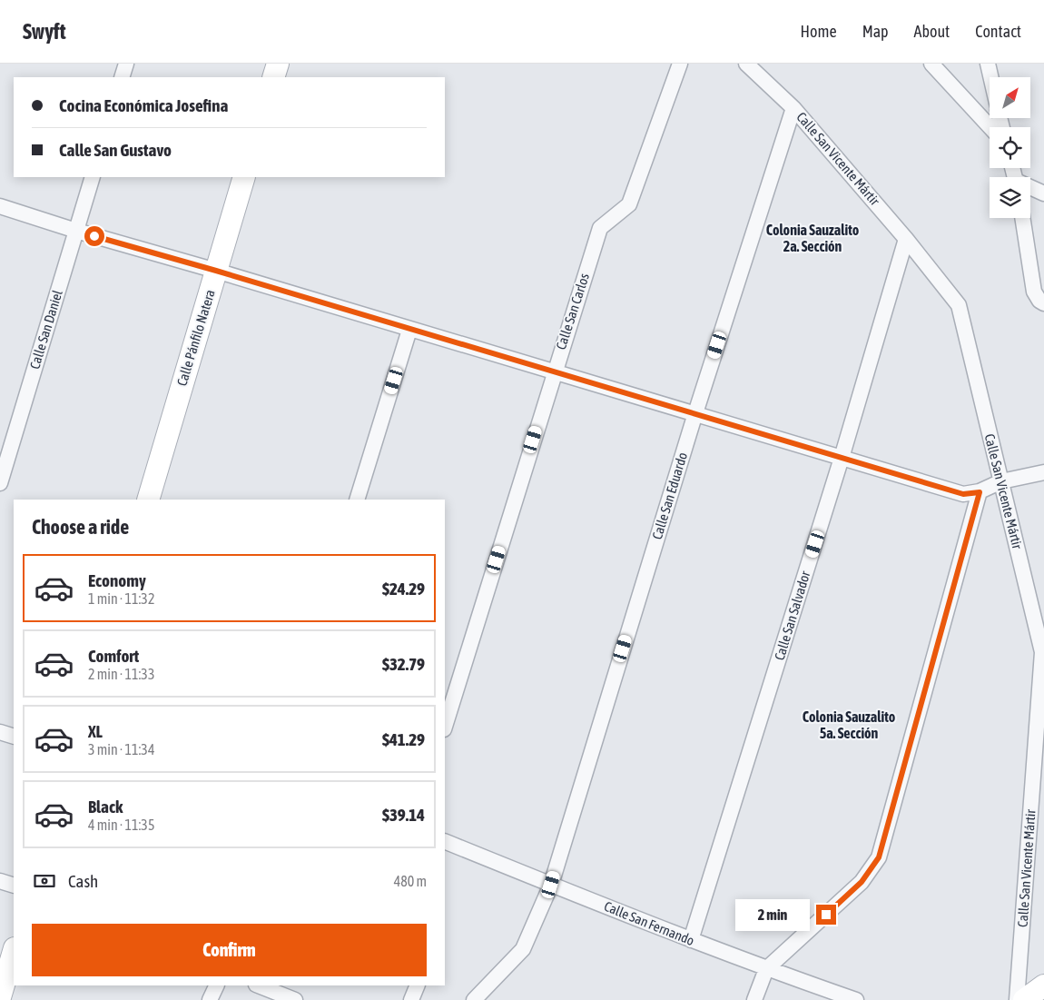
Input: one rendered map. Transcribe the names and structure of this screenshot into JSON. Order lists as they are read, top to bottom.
{
  "streets": {
    "main road": ["Calle Pánfilo Natera"],
    "street": [
      "Calle San Vicente Mártir",
      "Calle San Carlos",
      "Calle San Daniel",
      "Calle San Eduardo",
      "Calle San Salvador",
      "Calle San Fernando"
    ]
  },
  "crossings": [
    ["Calle San Vicente Mártir", "Calle San Eduardo"],
    ["Calle San Vicente Mártir", "Calle San Salvador"],
    ["Calle San Eduardo", "Calle San Fernando"],
    ["Calle San Salvador", "Calle San Fernando"]
  ],
  "districts": ["Colonia Sauzalito 2a. Sección", "Colonia Sauzalito 5a. Sección"],
  "north": "top right",
  "page": {
    "header": "Swyft",
    "nav": [
      "Home",
      "Map",
      "About",
      "Contact"
    ],
    "banner": ["Cocina Económica Josefina", "Calle San Gustavo"],
    "heading": "Choose a ride",
    "list": [
      {
        "name": "Economy",
        "note": "1 min · 11:32",
        "value": "$24.29"
      },
      {
        "name": "Comfort",
        "note": "2 min · 11:33",
        "value": "$32.79"
      },
      {
        "name": "XL",
        "note": "3 min · 11:34",
        "value": "$41.29"
      },
      {
        "name": "Black",
        "note": "4 min · 11:35",
        "value": "$39.14"
      }
    ],
    "pay": ["Cash", "480 m"],
    "bubble": "2 min",
    "buttons": "Confirm"
  }
}
